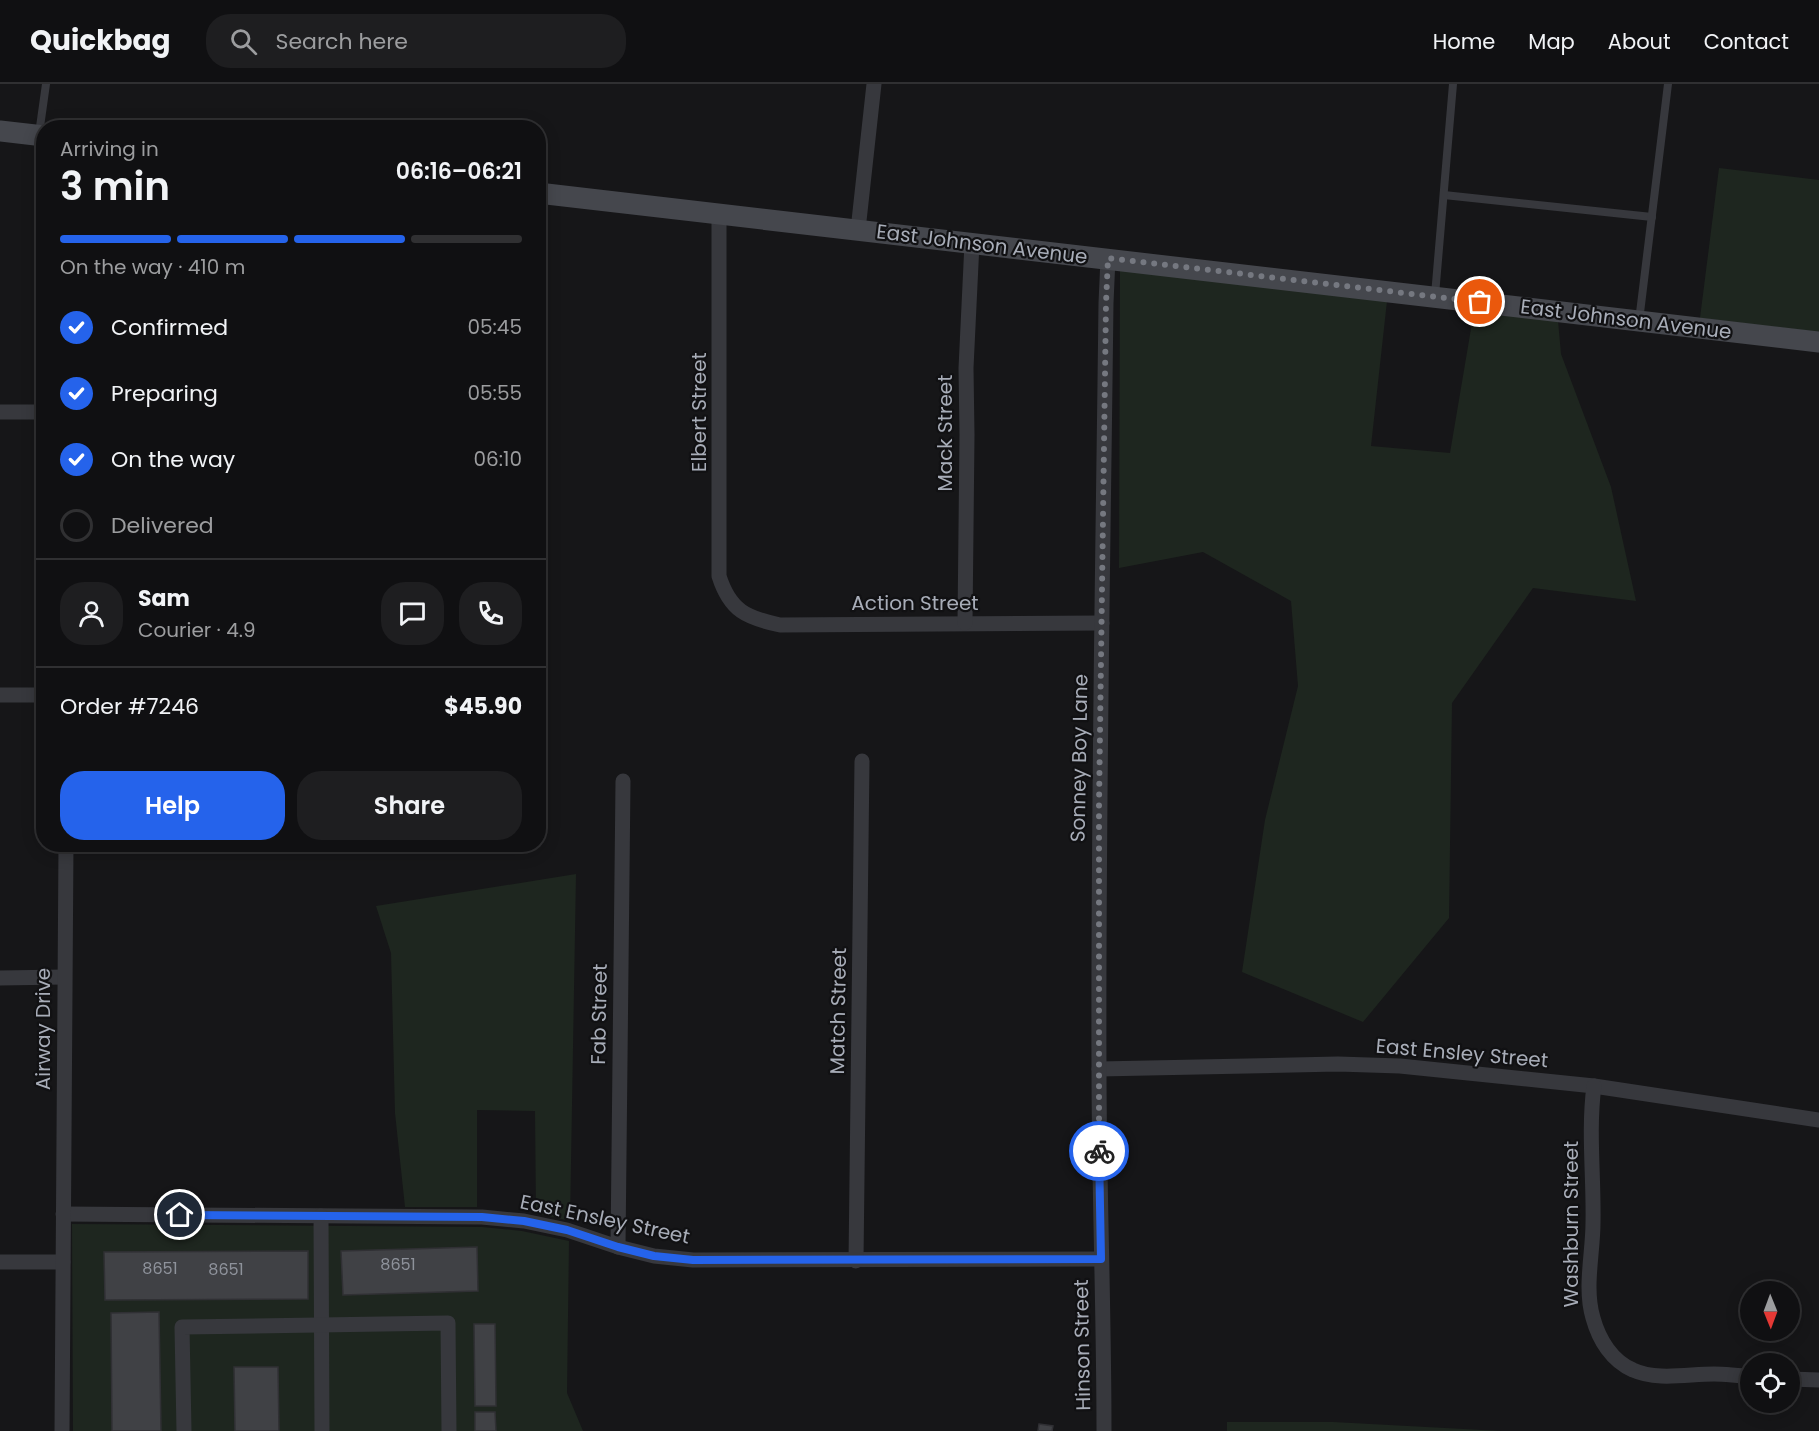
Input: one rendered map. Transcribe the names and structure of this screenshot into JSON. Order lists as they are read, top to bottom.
{
  "streets": {
    "main road": ["East Johnson Avenue"],
    "street": [
      "Elbert Street",
      "Mack Street",
      "Action Street",
      "Sonney Boy Lane",
      "Match Street",
      "Fab Street",
      "Airway Drive",
      "East Ensley Street",
      "Washburn Street",
      "Hinson Street"
    ]
  },
  "crossings": [
    ["East Johnson Avenue", "Elbert Street"],
    ["East Johnson Avenue", "Mack Street"],
    ["East Johnson Avenue", "Sonney Boy Lane"],
    ["Elbert Street", "Action Street"],
    ["Mack Street", "Action Street"],
    ["Action Street", "Sonney Boy Lane"],
    ["Sonney Boy Lane", "East Ensley Street"],
    ["Sonney Boy Lane", "Hinson Street"],
    ["Match Street", "East Ensley Street"],
    ["Fab Street", "East Ensley Street"],
    ["Airway Drive", "East Ensley Street"],
    ["East Ensley Street", "Washburn Street"],
    ["East Ensley Street", "Hinson Street"]
  ],
  "house_numbers": ["8651", "8651", "8651"],
  "north": "bottom",
  "page": {
    "header": "Quickbag",
    "search": "Search here",
    "nav": [
      "Home",
      "Map",
      "About",
      "Contact"
    ],
    "heading": ["3 min", "Arriving in", "06:16–06:21"],
    "panel": [
      "Sam",
      "Courier · 4.9",
      "Order #7246",
      "$45.90"
    ],
    "bar": "On the way · 410 m",
    "list": [
      ["Confirmed", "05:45"],
      ["Preparing", "05:55"],
      ["On the way", "06:10"],
      "Delivered"
    ],
    "buttons": ["Help", "Share"]
  }
}
